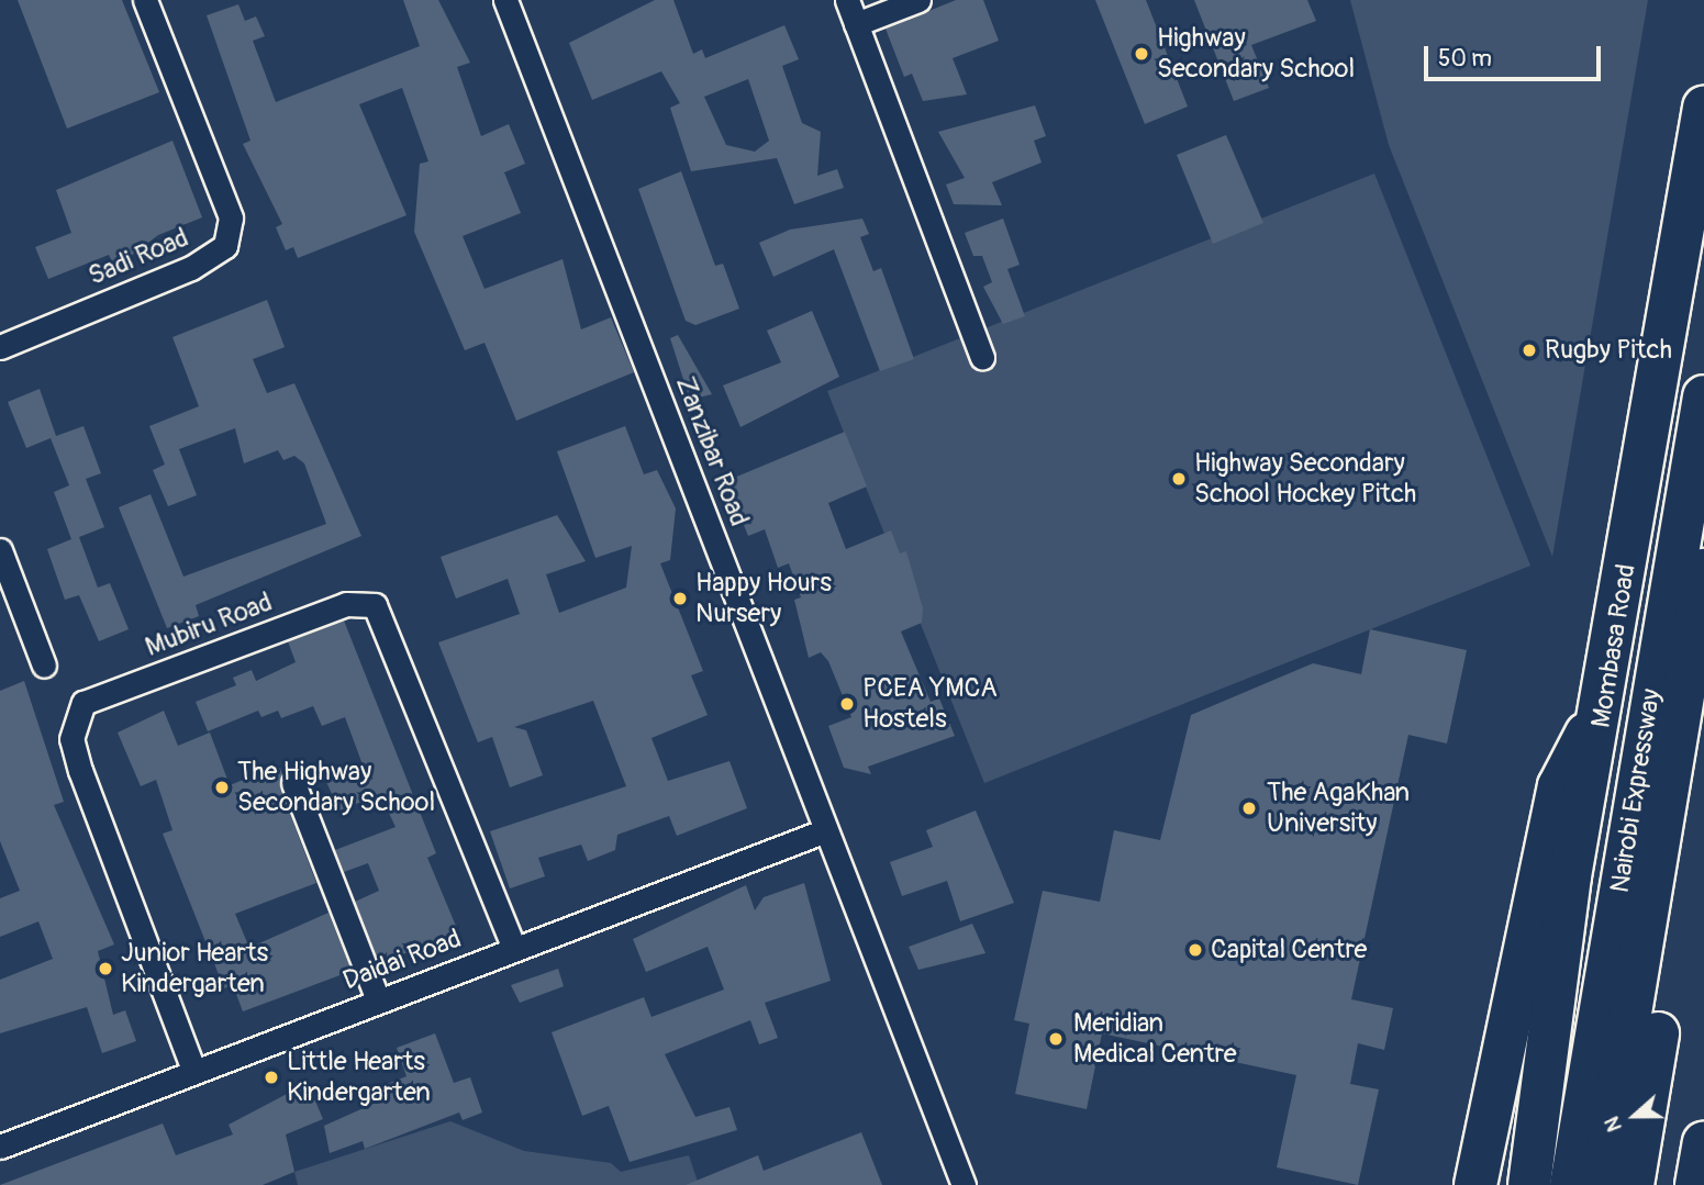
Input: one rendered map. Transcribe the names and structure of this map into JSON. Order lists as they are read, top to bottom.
{
  "streets": {
    "highway": ["Mombasa Road", "Nairobi Expressway"],
    "street": [
      "Sadi Road",
      "Zanzibar Road",
      "Mubiru Road",
      "Daidai Road"
    ]
  },
  "crossings": [
    ["Zanzibar Road", "Daidai Road"],
    ["Mubiru Road", "Daidai Road"]
  ],
  "places": [
    "Highway Secondary School",
    "Rugby Pitch",
    "Highway Secondary School Hockey Pitch",
    "Happy Hours Nursery",
    "PCEA YMCA Hostels",
    "The Highway Secondary School",
    "The AgaKhan University",
    "Capital Centre",
    "Junior Hearts Kindergarten",
    "Meridian Medical Centre",
    "Little Hearts Kindergarten"
  ],
  "scale_bar": "50 m",
  "north": "left"
}
